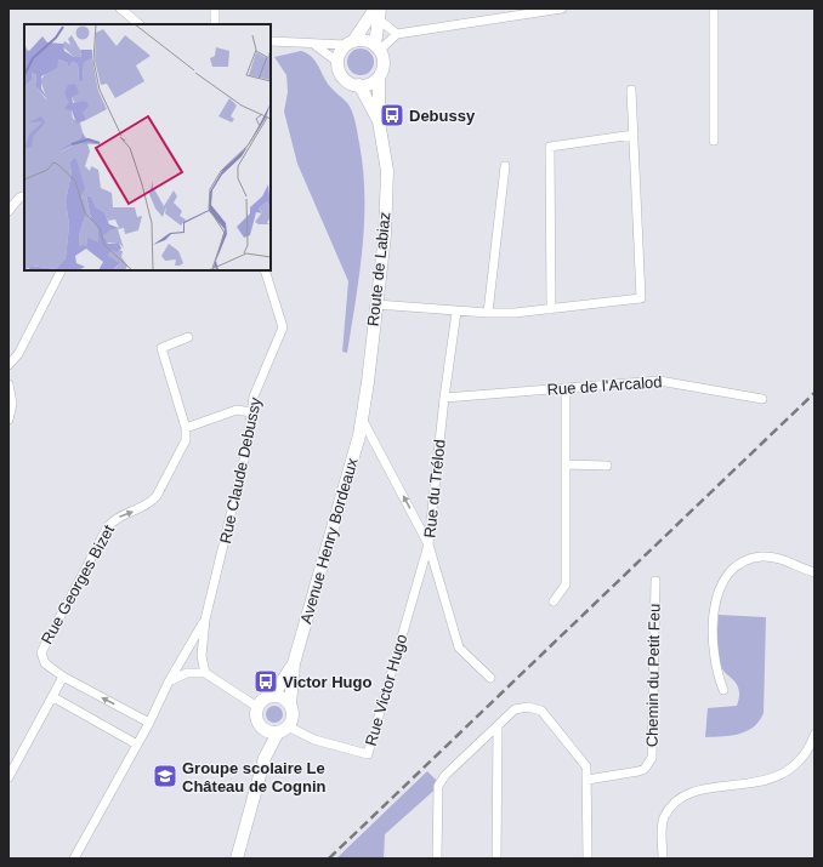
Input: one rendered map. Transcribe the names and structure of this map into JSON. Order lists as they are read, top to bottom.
{
  "streets": {
    "main road": ["Route de Labiaz", "Avenue Henry Bordeaux"],
    "street": [
      "Rue de l'Arcalod",
      "Rue Claude Debussy",
      "Rue du Trélod",
      "Rue Georges Bizet",
      "Chemin du Petit Feu",
      "Rue Victor Hugo"
    ]
  },
  "crossings": [
    ["Route de Labiaz", "Avenue Henry Bordeaux"],
    ["Rue de l'Arcalod", "Rue du Trélod"],
    ["Rue Claude Debussy", "Rue Georges Bizet"],
    ["Rue du Trélod", "Rue Victor Hugo"],
    ["Avenue Henry Bordeaux", "Rue Victor Hugo"]
  ],
  "places": {
    "bus stop": ["Debussy", "Victor Hugo"],
    "school or university": ["Groupe scolaire Le Château de Cognin"]
  }
}
